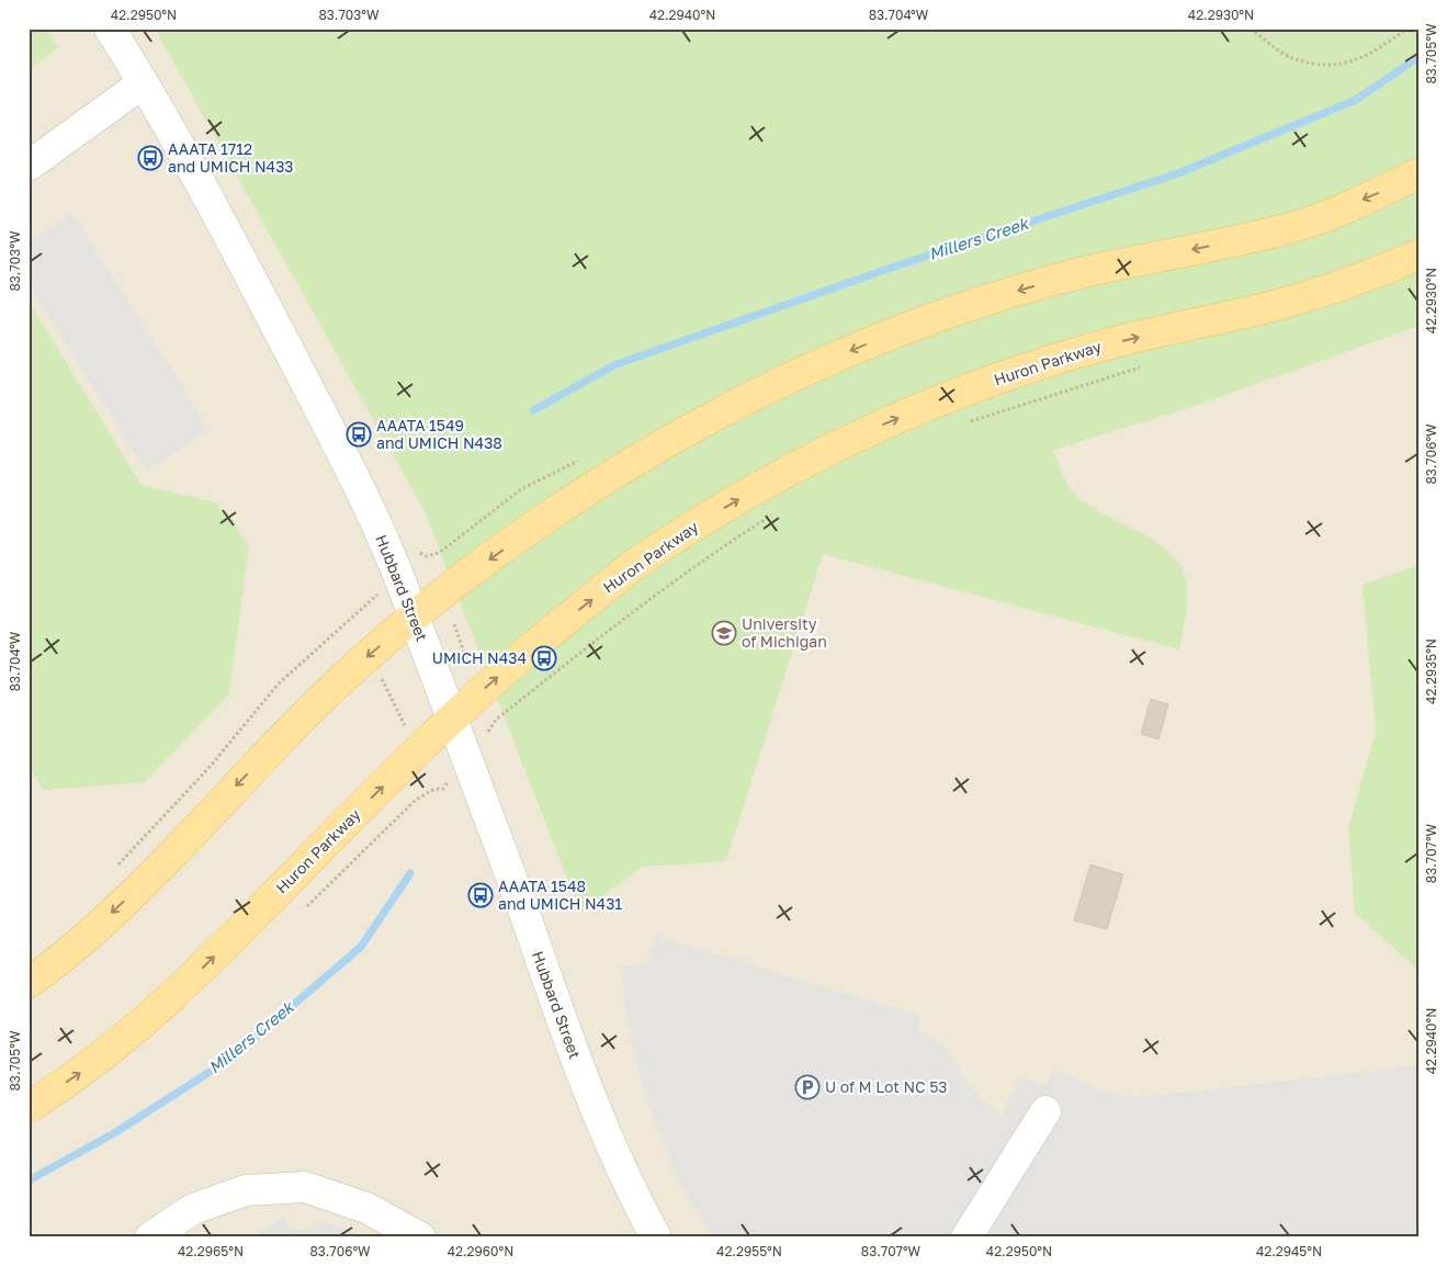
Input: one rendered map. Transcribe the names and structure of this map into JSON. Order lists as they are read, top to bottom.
{
  "streets": {
    "main road": ["Huron Parkway"],
    "street": ["Hubbard Street"]
  },
  "crossings": [
    ["Huron Parkway", "Hubbard Street"]
  ],
  "water": ["Millers Creek"],
  "places": {
    "bus stop": [
      "AAATA 1712 and UMICH N433",
      "AAATA 1549 and UMICH N438",
      "UMICH N434",
      "AAATA 1548 and UMICH N431"
    ],
    "school or university": ["University of Michigan"],
    "parking": ["U of M Lot NC 53"]
  },
  "coordinates": [
    "42.2950°N",
    "83.703°W",
    "42.2940°N",
    "83.704°W",
    "42.2930°N",
    "83.705°W",
    "83.706°W",
    "42.2935°N",
    "83.707°W",
    "42.2965°N",
    "42.2960°N",
    "42.2955°N",
    "42.2945°N"
  ]
}
